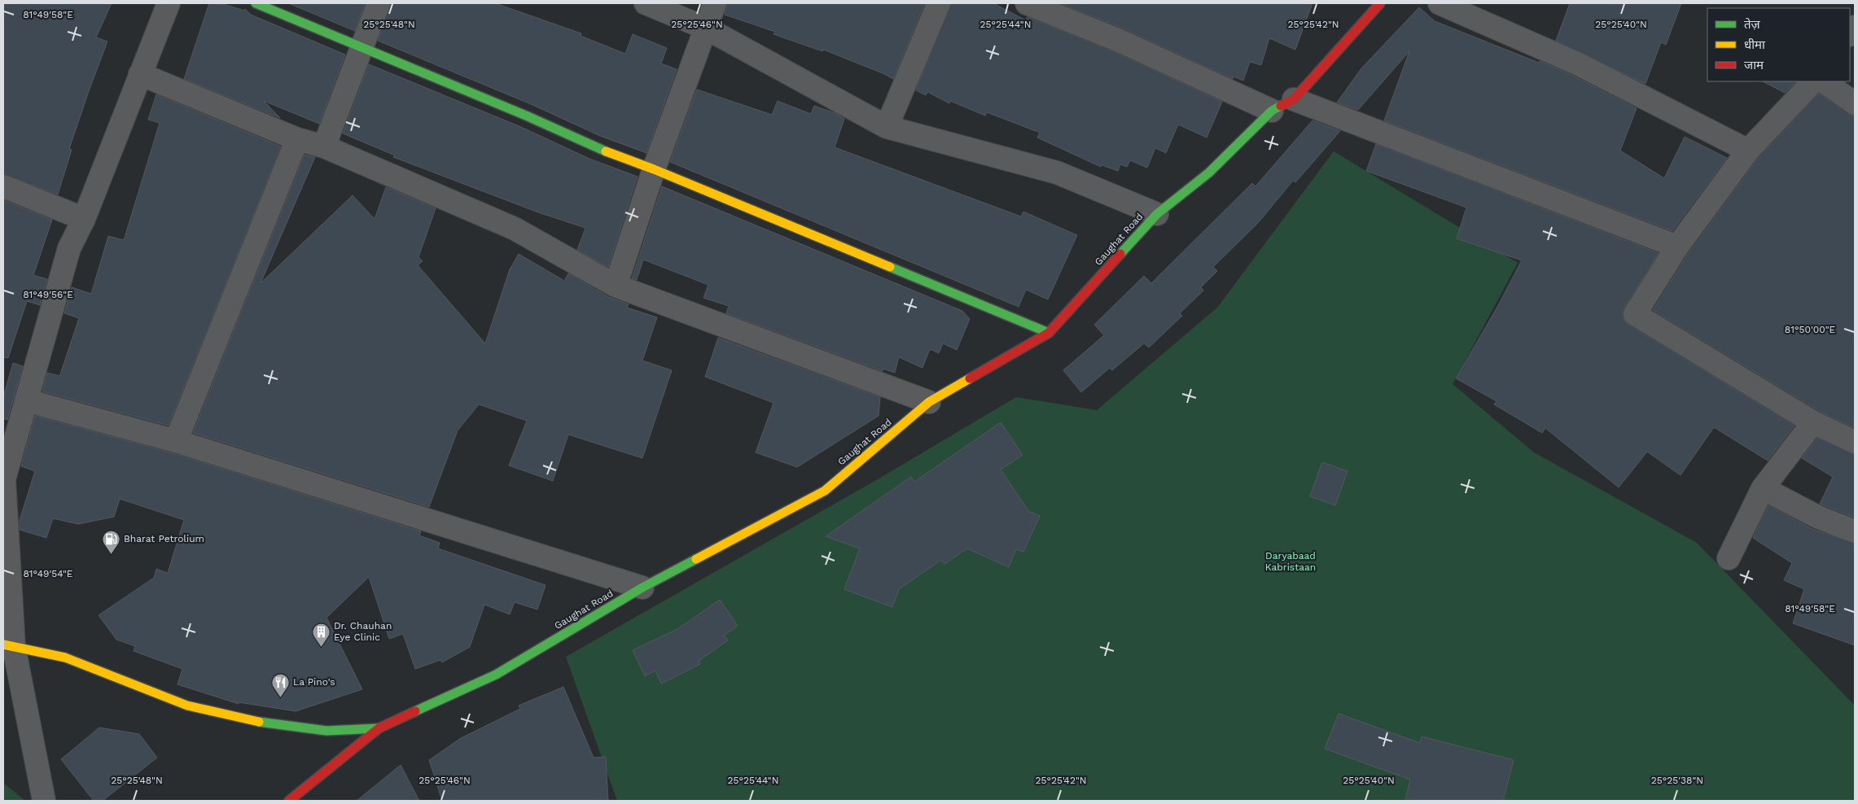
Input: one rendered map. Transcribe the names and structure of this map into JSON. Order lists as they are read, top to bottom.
{
  "streets": {
    "main road": ["Gaughat Road"]
  },
  "parks": ["Daryabaad Kabristaan"],
  "places": {
    "fuel station": ["Bharat Petrolium"],
    "building": ["Dr. Chauhan Eye Clinic"],
    "restaurant": ["La Pino's"]
  },
  "legend": ["तेज़", "धीमा", "जाम"],
  "coordinates": [
    "81°49'58\"E",
    "25°25'48\"N",
    "25°25'46\"N",
    "25°25'44\"N",
    "25°25'42\"N",
    "25°25'40\"N",
    "81°49'56\"E",
    "81°50'00\"E",
    "81°49'54\"E",
    "25°25'38\"N"
  ]
}
